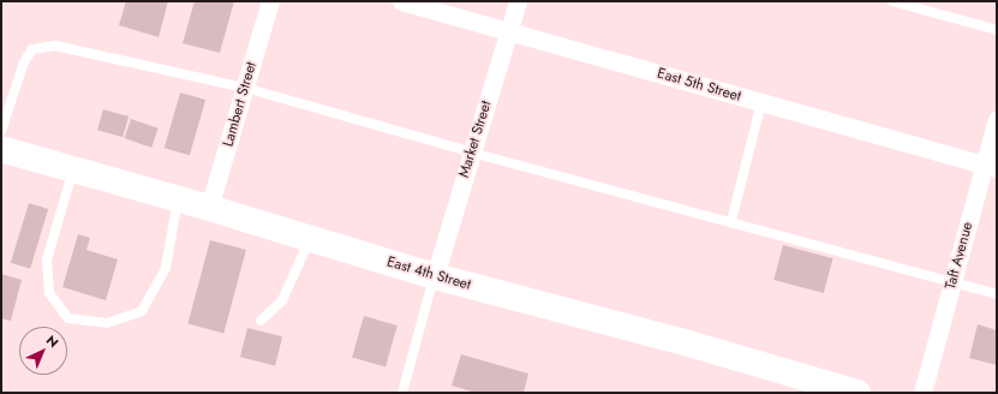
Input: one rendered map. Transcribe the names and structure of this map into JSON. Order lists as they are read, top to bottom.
{
  "streets": {
    "main road": ["East 4th Street"],
    "street": [
      "East 5th Street",
      "Lambert Street",
      "Market Street",
      "Taft Avenue"
    ]
  },
  "crossings": [
    ["East 5th Street", "Market Street"],
    ["East 5th Street", "Taft Avenue"],
    ["Lambert Street", "East 4th Street"],
    ["Market Street", "East 4th Street"]
  ],
  "north": "top right"
}
